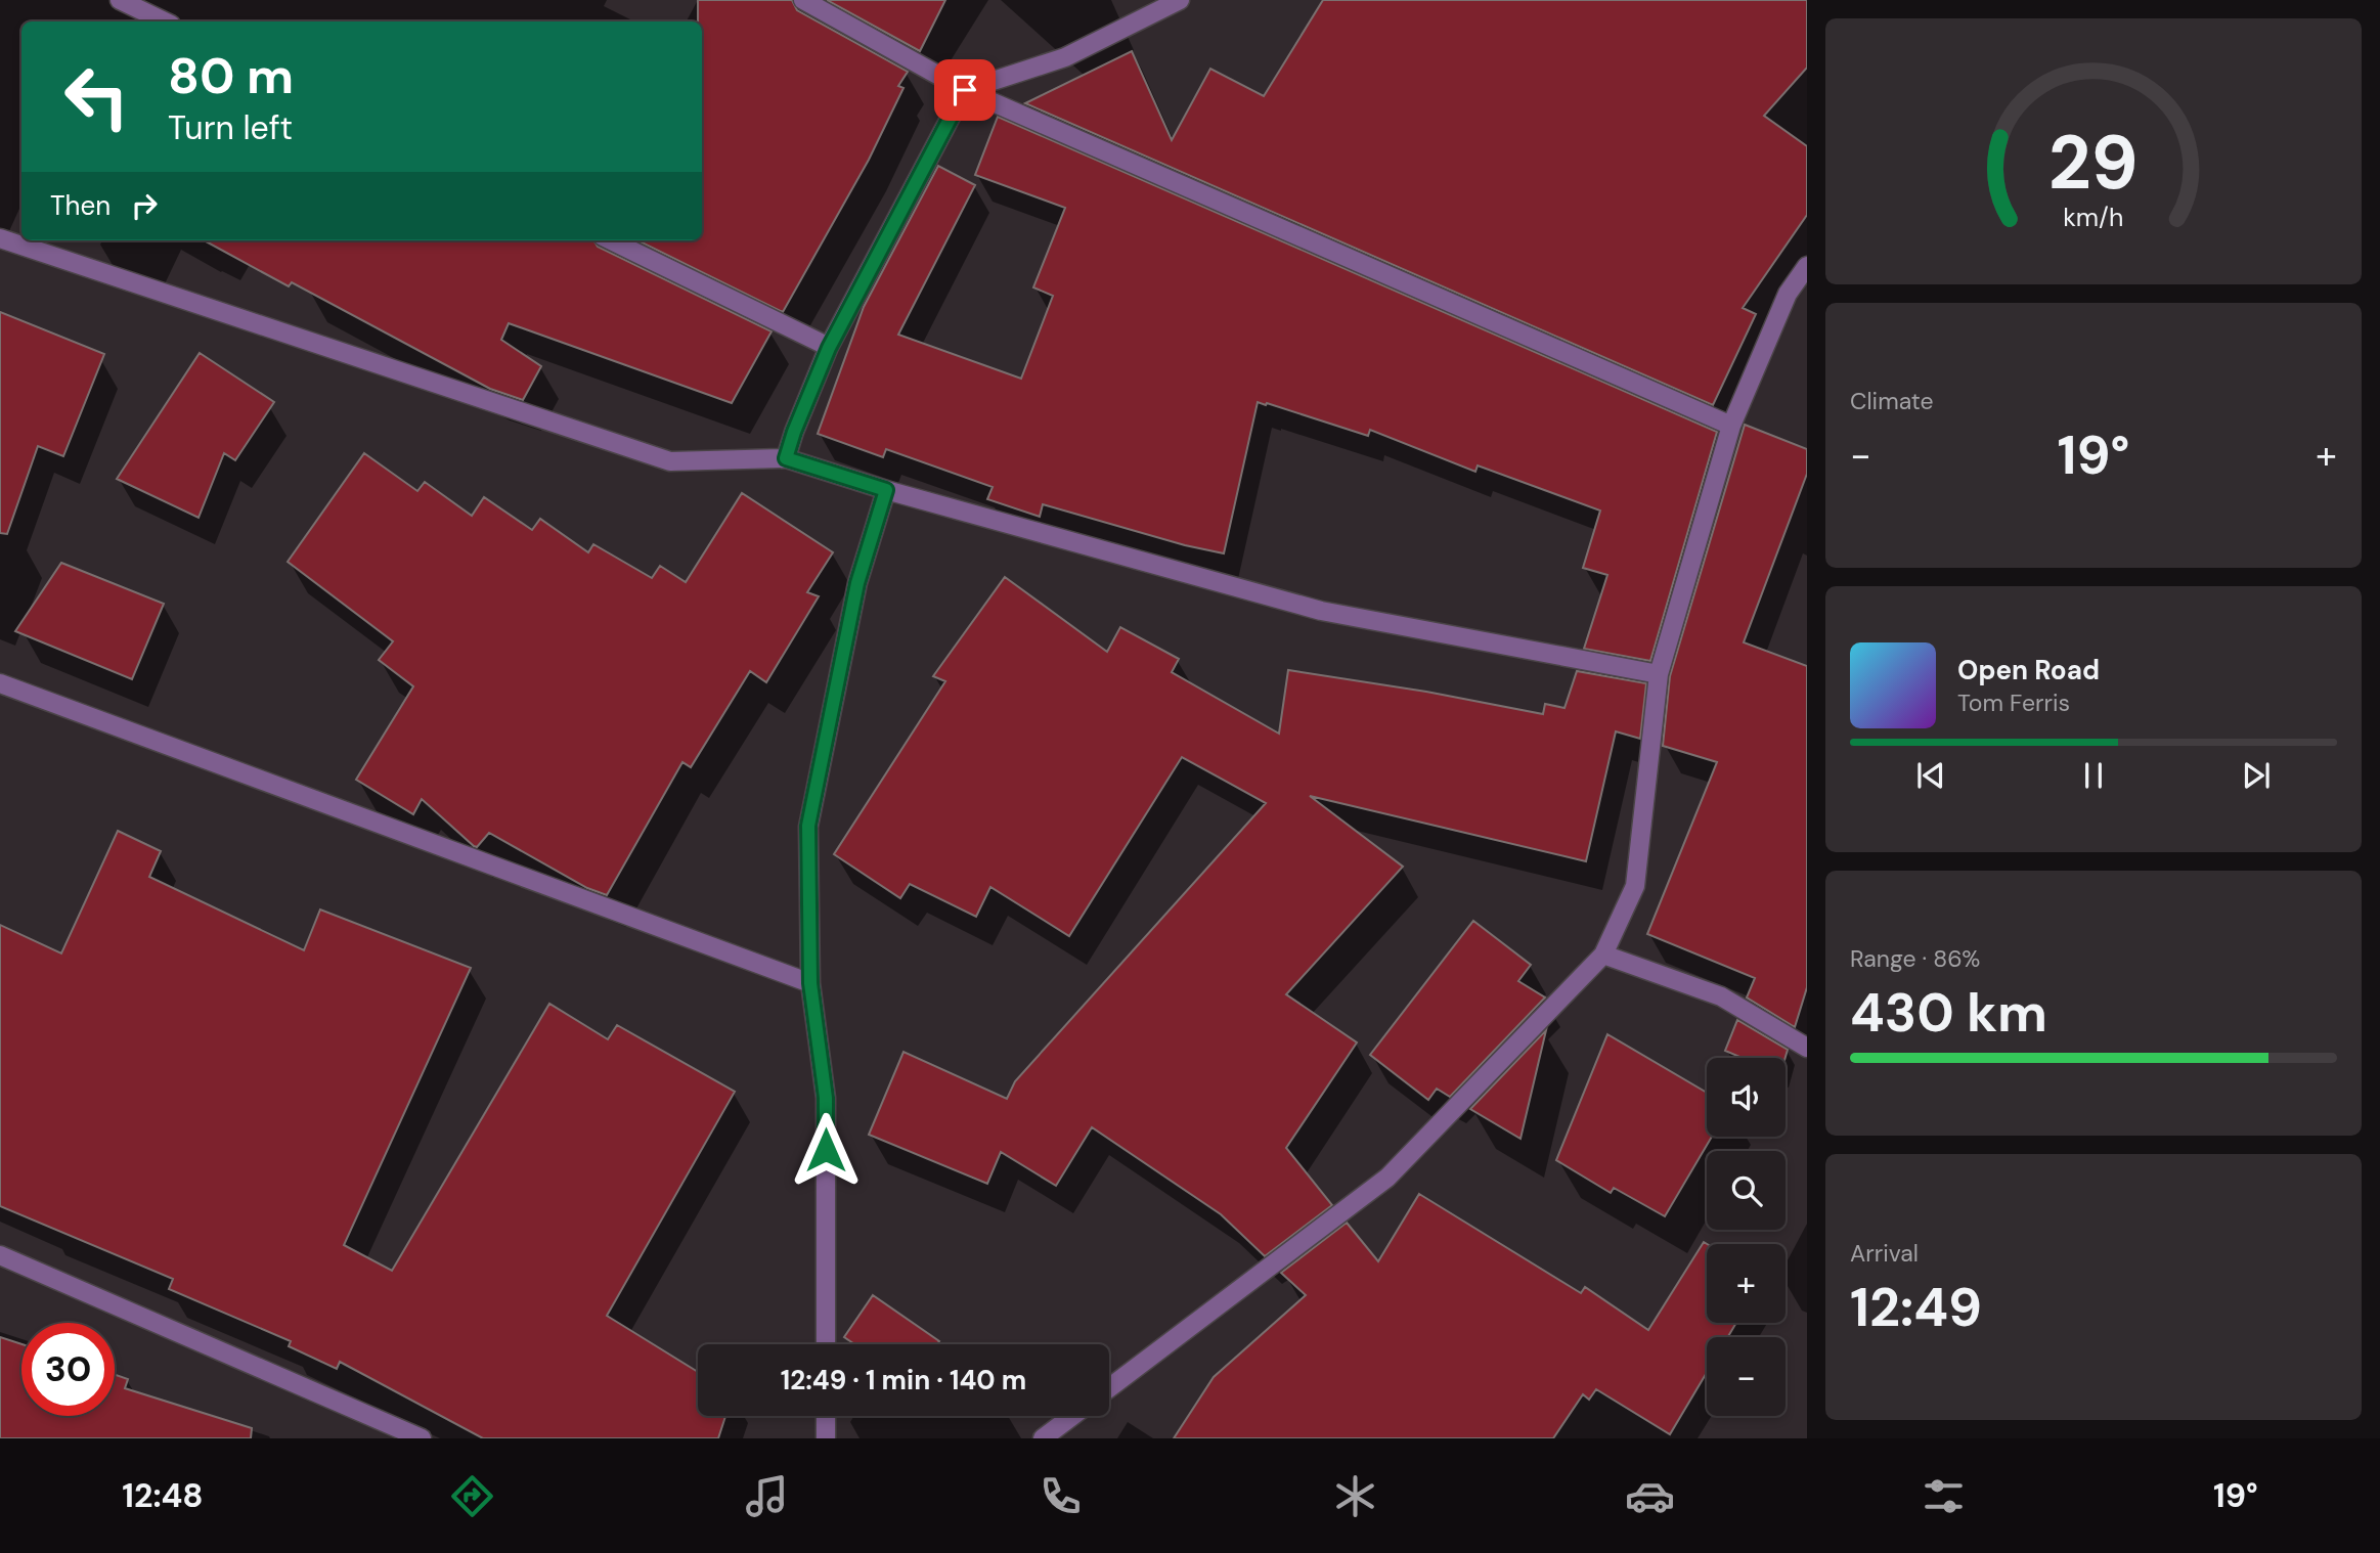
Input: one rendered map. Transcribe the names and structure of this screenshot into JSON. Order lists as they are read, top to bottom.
{
  "page": {
    "turn": ["80 m", "Turn left"],
    "then": "Then",
    "tile": [
      "Climate",
      ["Range · 86%", "430 km"],
      ["Arrival", "12:49"]
    ],
    "heat": ["−", "19°", "+"],
    "song": ["Open Road", "Tom Ferris"],
    "map_buttons": ["+", "−"],
    "limit": "30",
    "trip": "12:49 · 1 min · 140 m",
    "tabs": ["12:48", "19°"],
    "gauge": ["29", "km/h"]
  }
}
